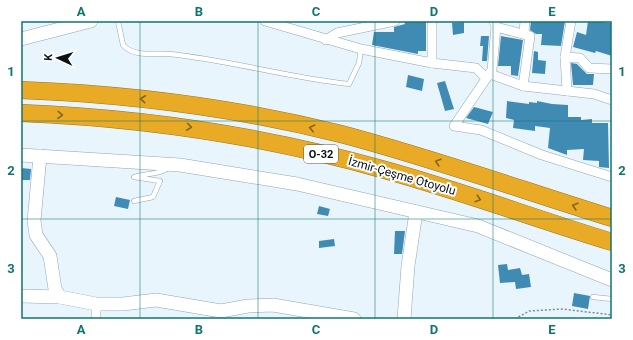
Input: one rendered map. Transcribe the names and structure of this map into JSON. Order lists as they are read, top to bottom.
{
  "streets": {
    "highway": ["O-32", "İzmir-Çeşme Otoyolu"]
  },
  "north": "left",
  "grid": {
    "columns": [
      "A",
      "B",
      "C",
      "D",
      "E"
    ],
    "rows": ["1", "2", "3"]
  }
}
